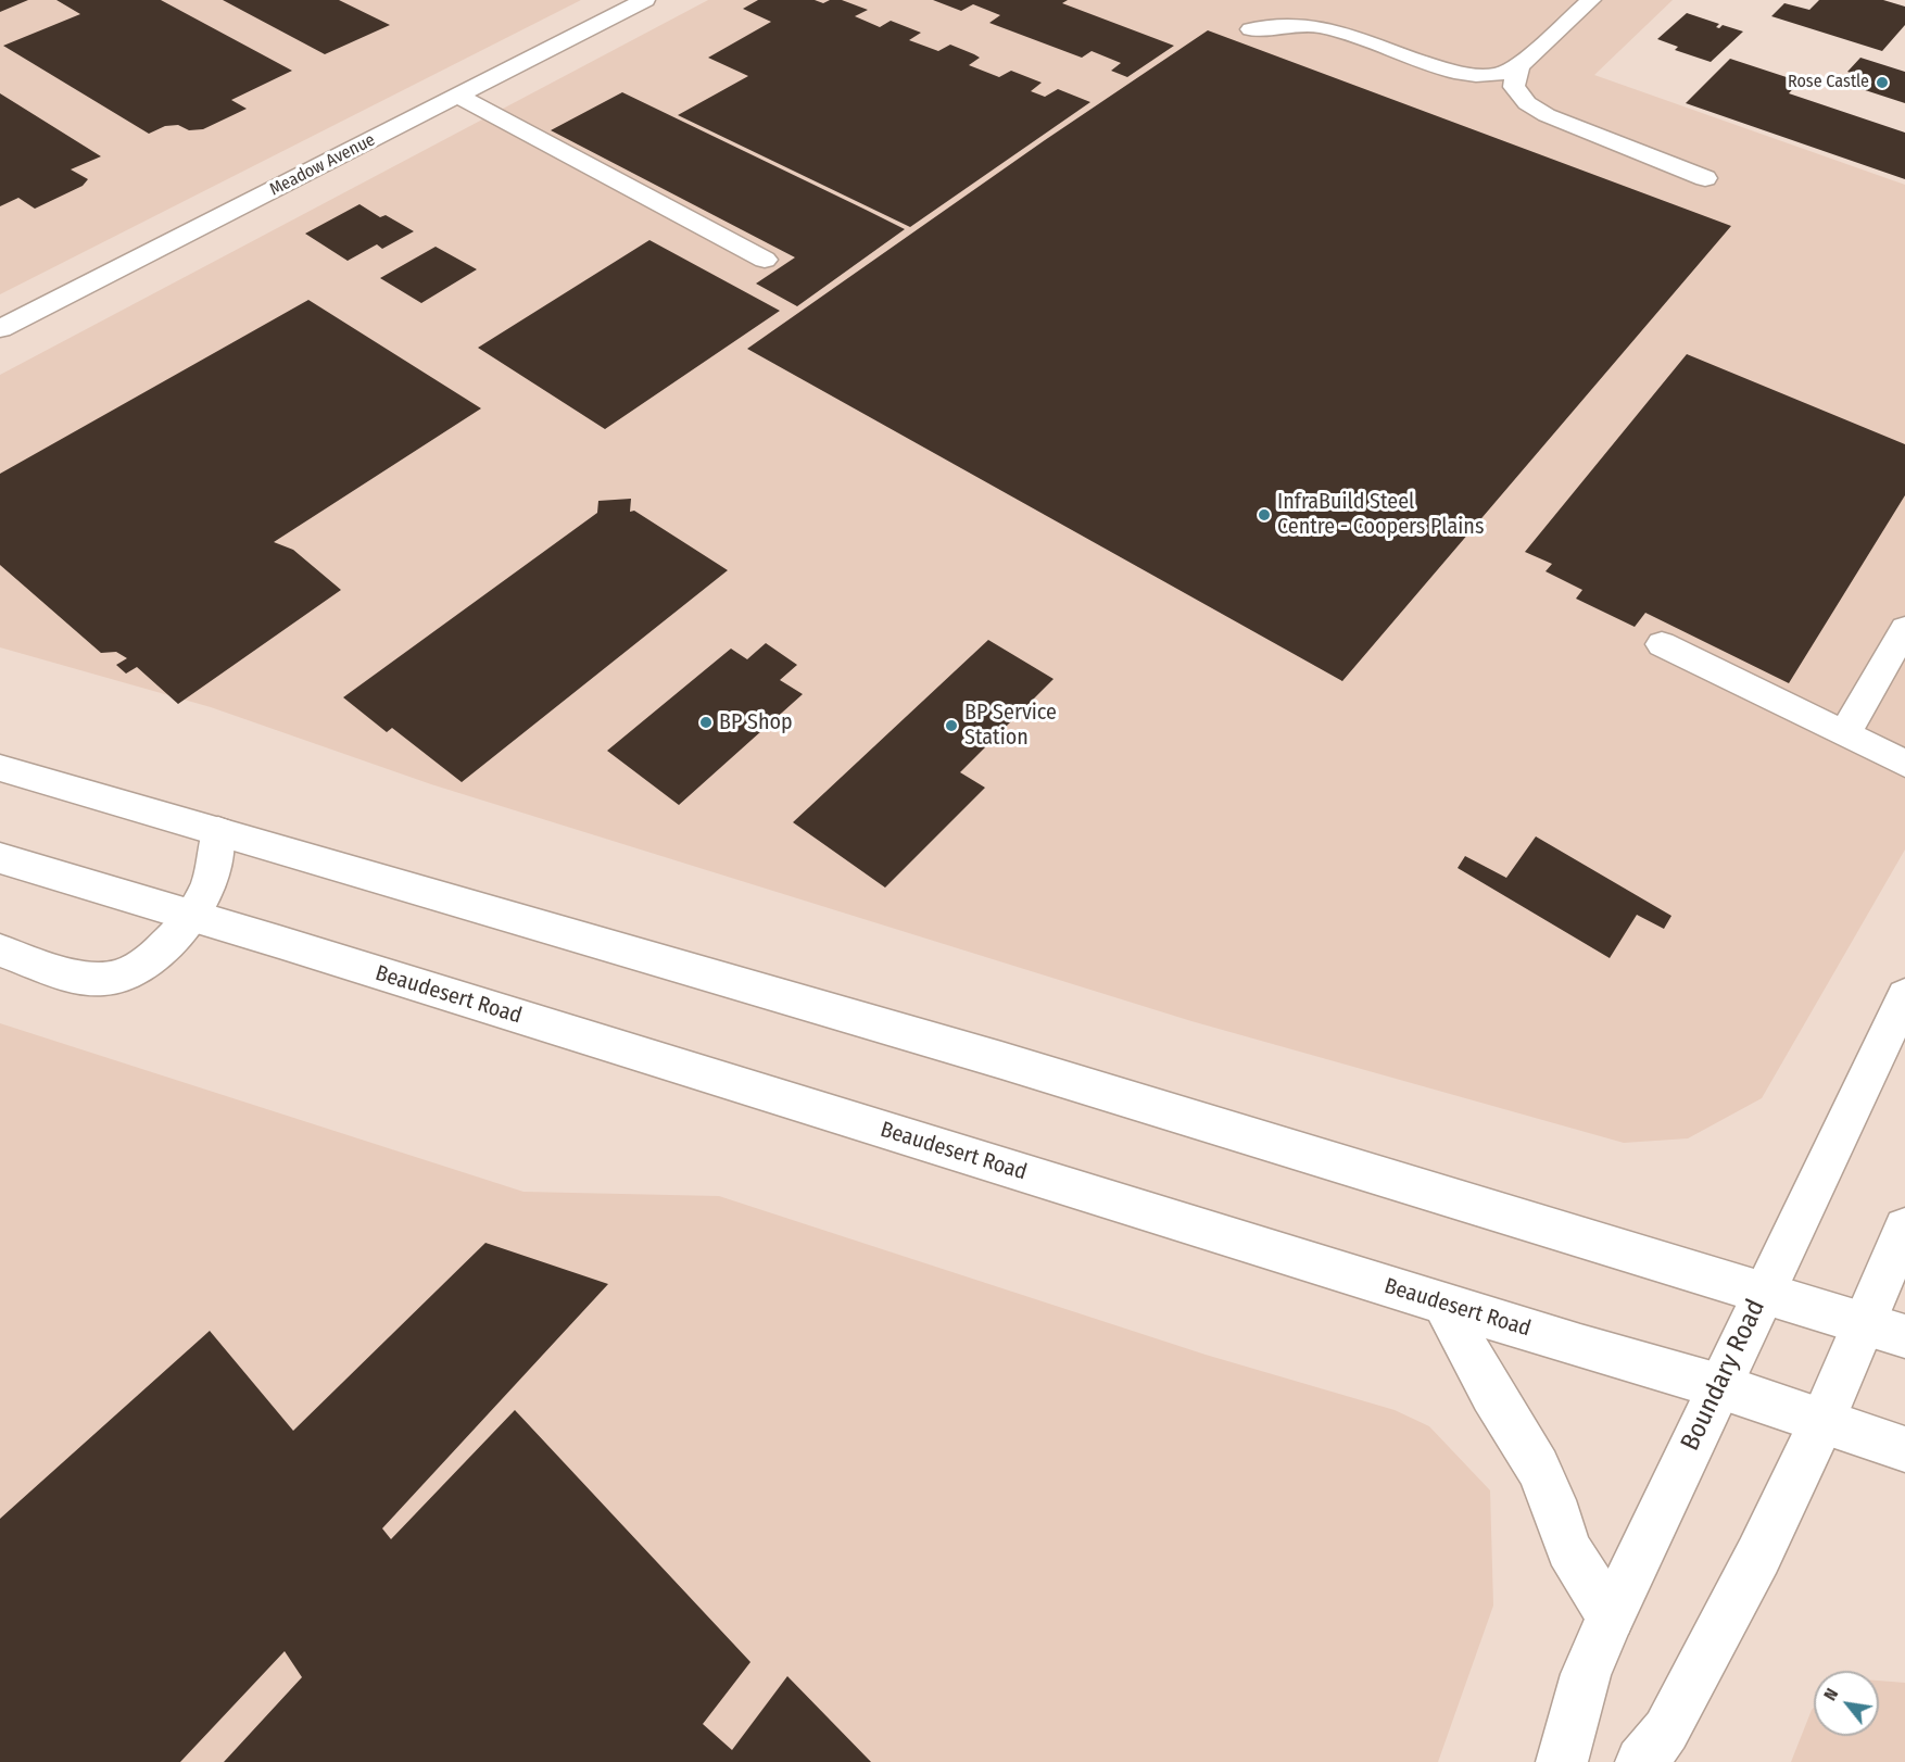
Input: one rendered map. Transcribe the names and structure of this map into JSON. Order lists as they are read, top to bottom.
{
  "streets": {
    "main road": ["Meadow Avenue", "Beaudesert Road", "Boundary Road"]
  },
  "crossings": [
    ["Beaudesert Road", "Boundary Road"]
  ],
  "places": [
    "Rose Castle",
    "InfraBuild Steel Centre - Coopers Plains",
    "BP Shop",
    "BP Service Station"
  ],
  "north": "top left"
}
